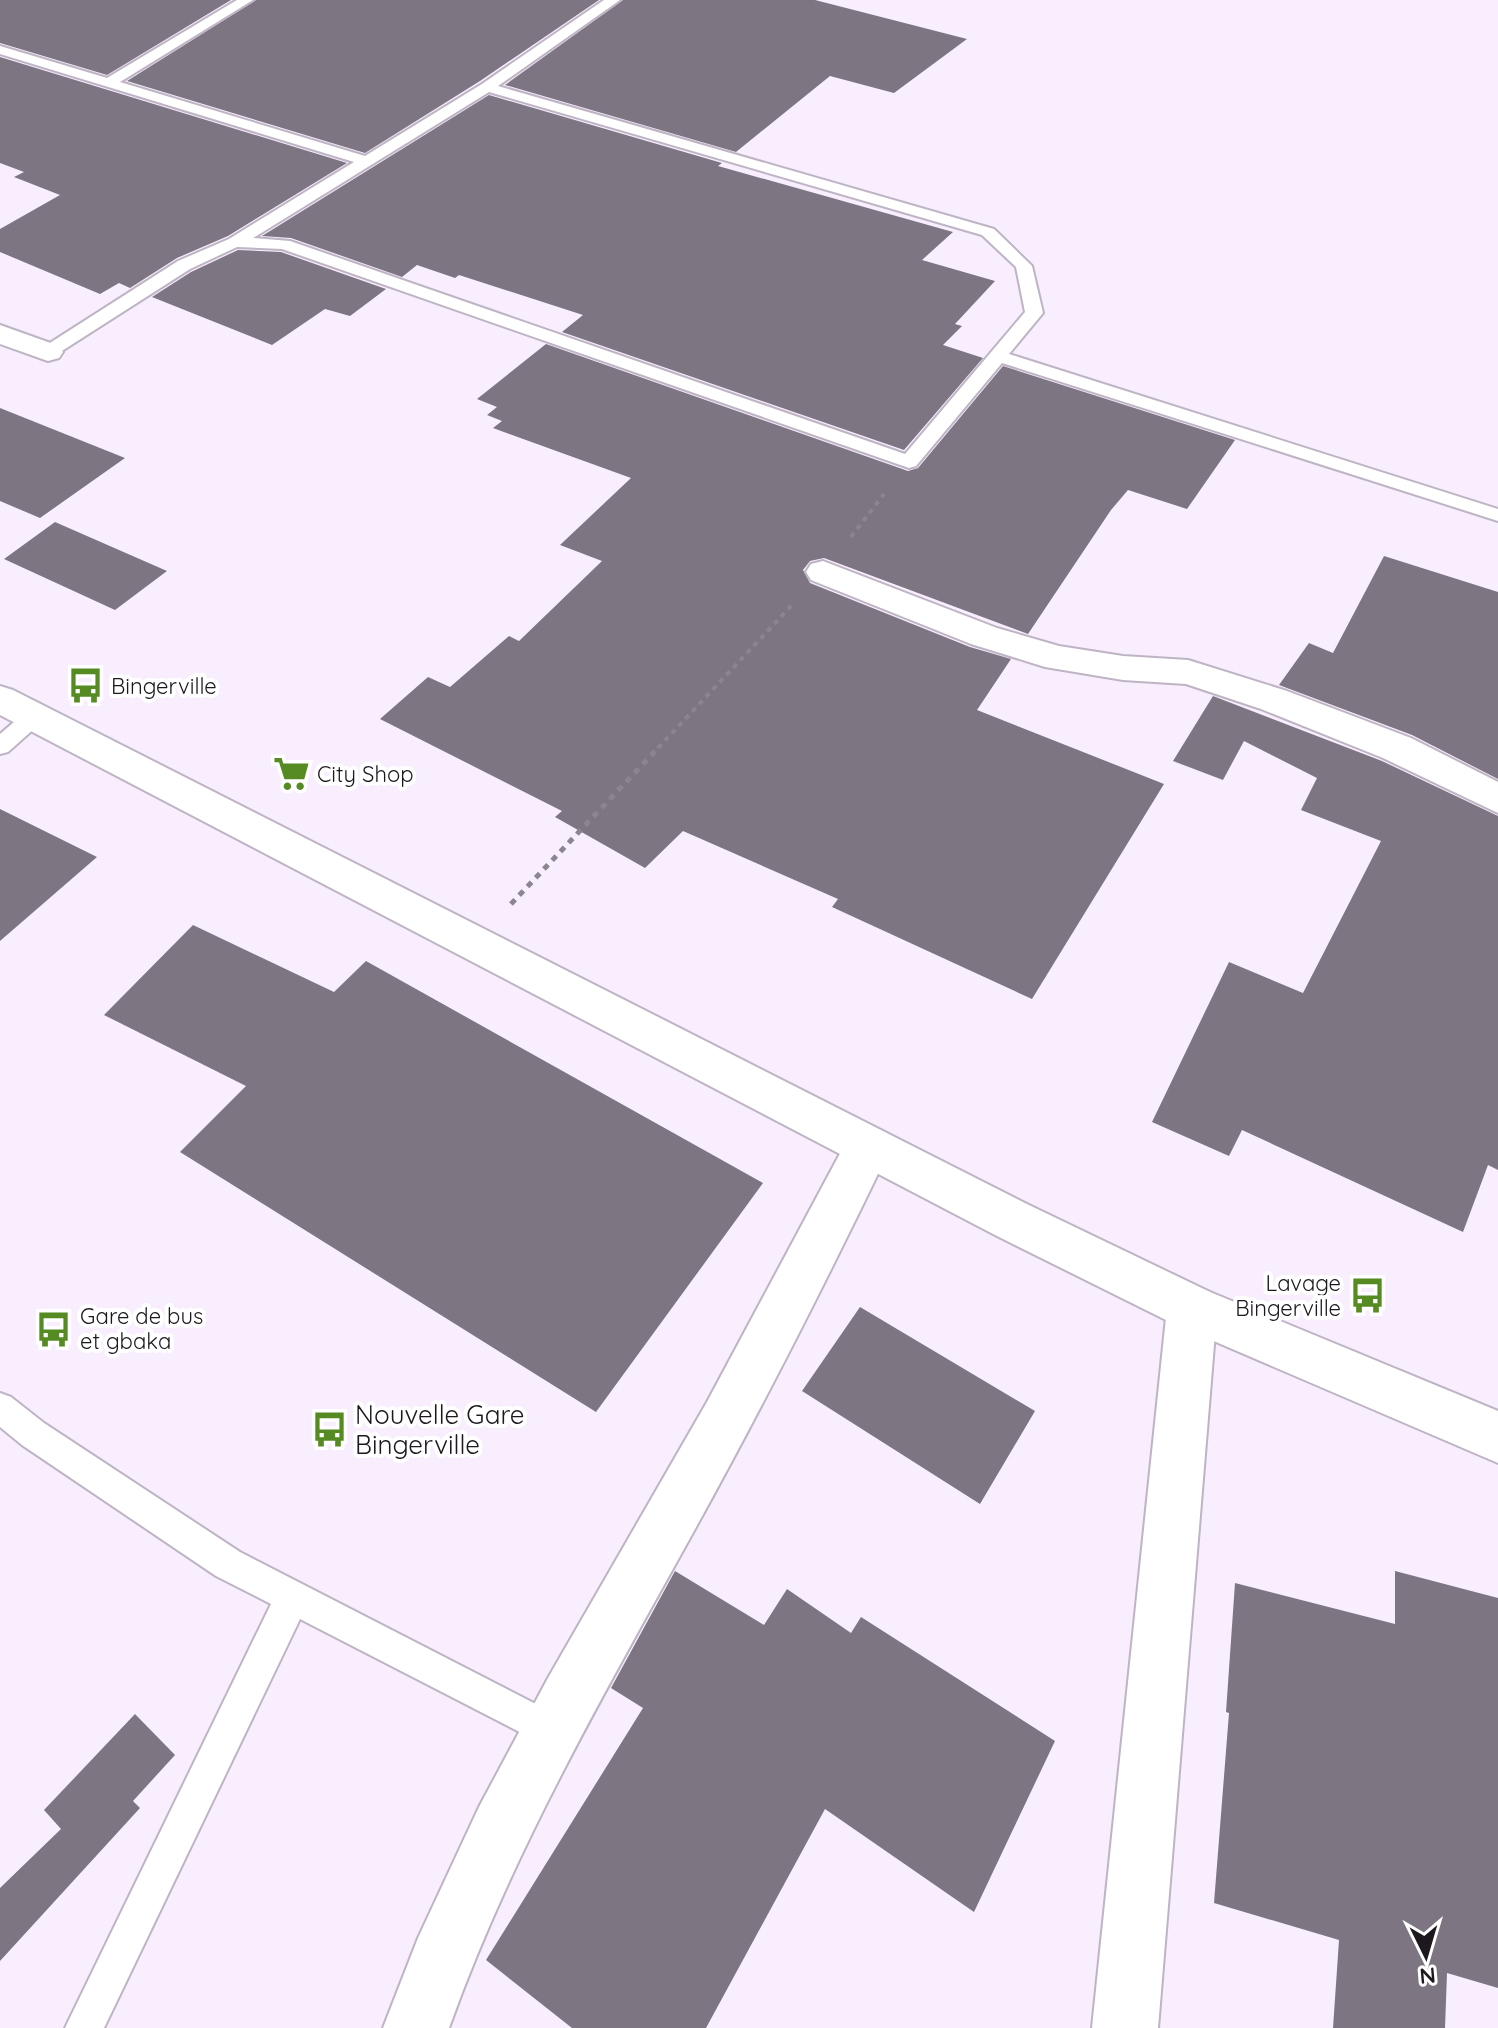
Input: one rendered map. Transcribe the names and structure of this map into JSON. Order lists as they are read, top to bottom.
{
  "places": {
    "bus stop": [
      "Bingerville",
      "Lavage Bingerville",
      "Gare de bus et gbaka",
      "Nouvelle Gare Bingerville"
    ],
    "supermarket": ["City Shop"]
  },
  "north": "bottom"
}
